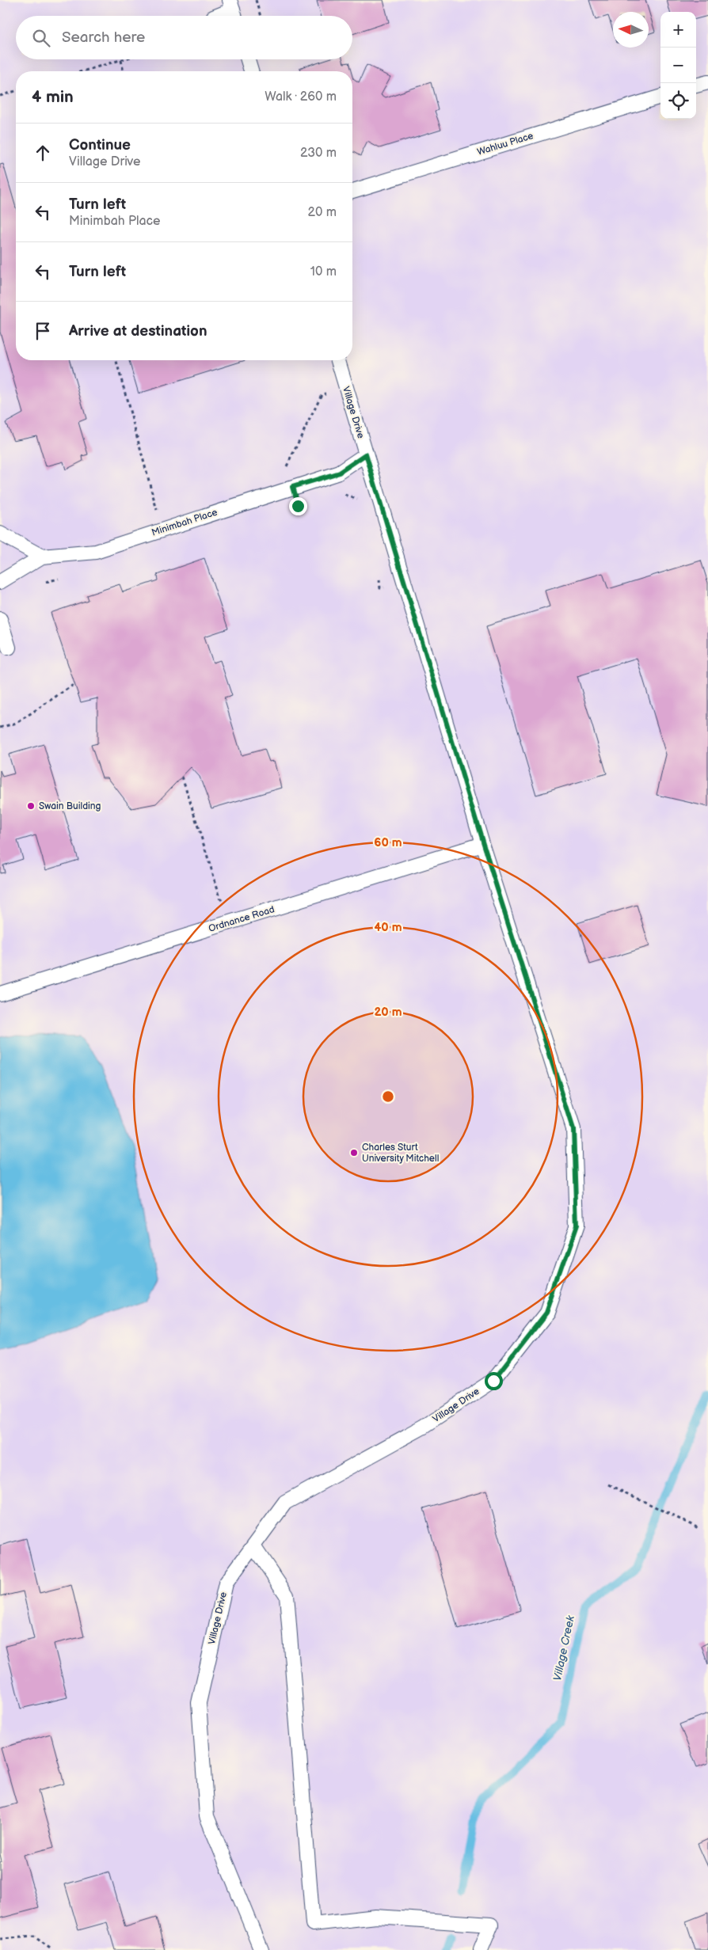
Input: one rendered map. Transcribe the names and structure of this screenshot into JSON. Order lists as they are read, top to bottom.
{
  "streets": {
    "lane": [
      "Wahluu Place",
      "Village Drive",
      "Minimbah Place",
      "Ordnance Road"
    ]
  },
  "crossings": [
    ["Village Drive", "Minimbah Place"],
    ["Village Drive", "Ordnance Road"]
  ],
  "water": ["Village Creek"],
  "places": ["Swain Building", "Charles Sturt University Mitchell"],
  "north": "left",
  "page": {
    "map_buttons": ["+", "−"],
    "search": "Search here",
    "heading": ["4 min", "Walk · 260 m"],
    "list": [
      ["Continue", "Village Drive", "230 m"],
      ["Turn left", "Minimbah Place", "20 m"],
      ["Turn left", "10 m"],
      "Arrive at destination"
    ]
  },
  "rings": ["60 m", "40 m", "20 m"]
}
